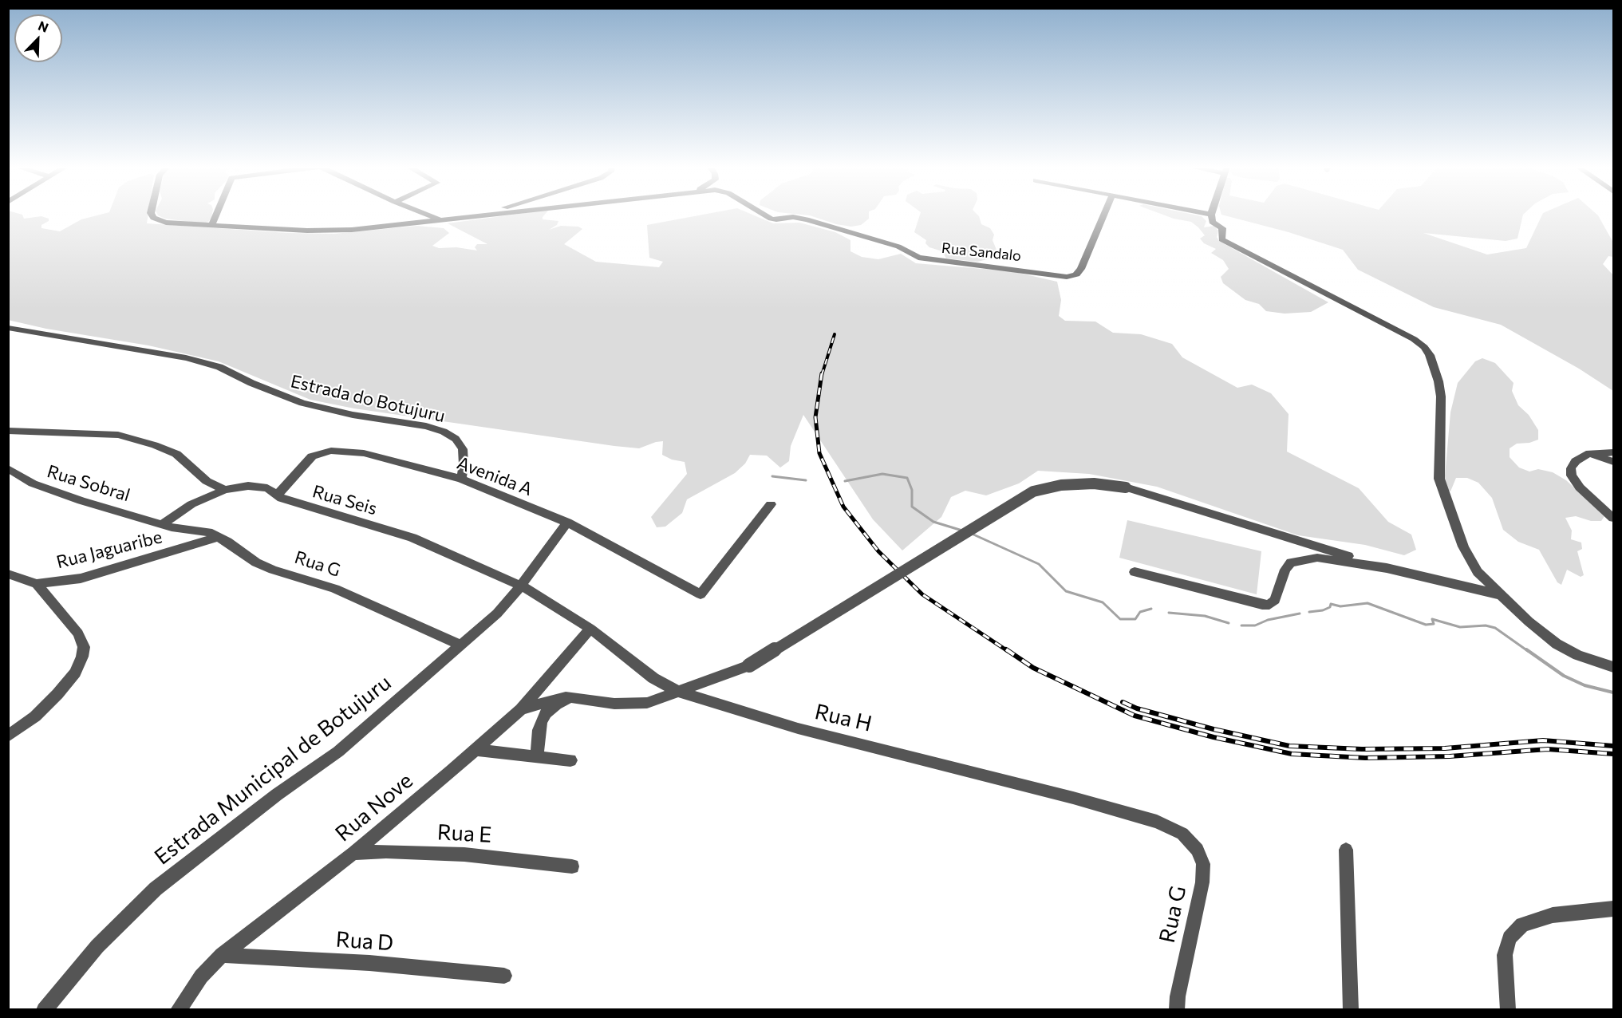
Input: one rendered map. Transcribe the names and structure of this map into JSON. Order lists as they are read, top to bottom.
{
  "streets": {
    "street": [
      "Rua Sandalo",
      "Estrada do Botujuru",
      "Avenida A",
      "Rua Sobral",
      "Rua Seis",
      "Rua Jaguaribe",
      "Rua G",
      "Rua H",
      "Estrada Municipal de Botujuru",
      "Rua Nove",
      "Rua E",
      "Rua D"
    ]
  },
  "crossings": [
    ["Estrada do Botujuru", "Avenida A"],
    ["Avenida A", "Rua Seis"],
    ["Avenida A", "Estrada Municipal de Botujuru"],
    ["Rua Sobral", "Rua Seis"],
    ["Rua Sobral", "Rua G"],
    ["Rua Seis", "Rua G"],
    ["Rua Seis", "Rua H"],
    ["Rua Seis", "Estrada Municipal de Botujuru"],
    ["Rua Jaguaribe", "Rua G"],
    ["Rua G", "Rua H"],
    ["Rua G", "Estrada Municipal de Botujuru"],
    ["Rua H", "Estrada Municipal de Botujuru"],
    ["Rua H", "Rua Nove"],
    ["Rua Nove", "Rua E"],
    ["Rua Nove", "Rua D"]
  ],
  "north": "top right"
}
